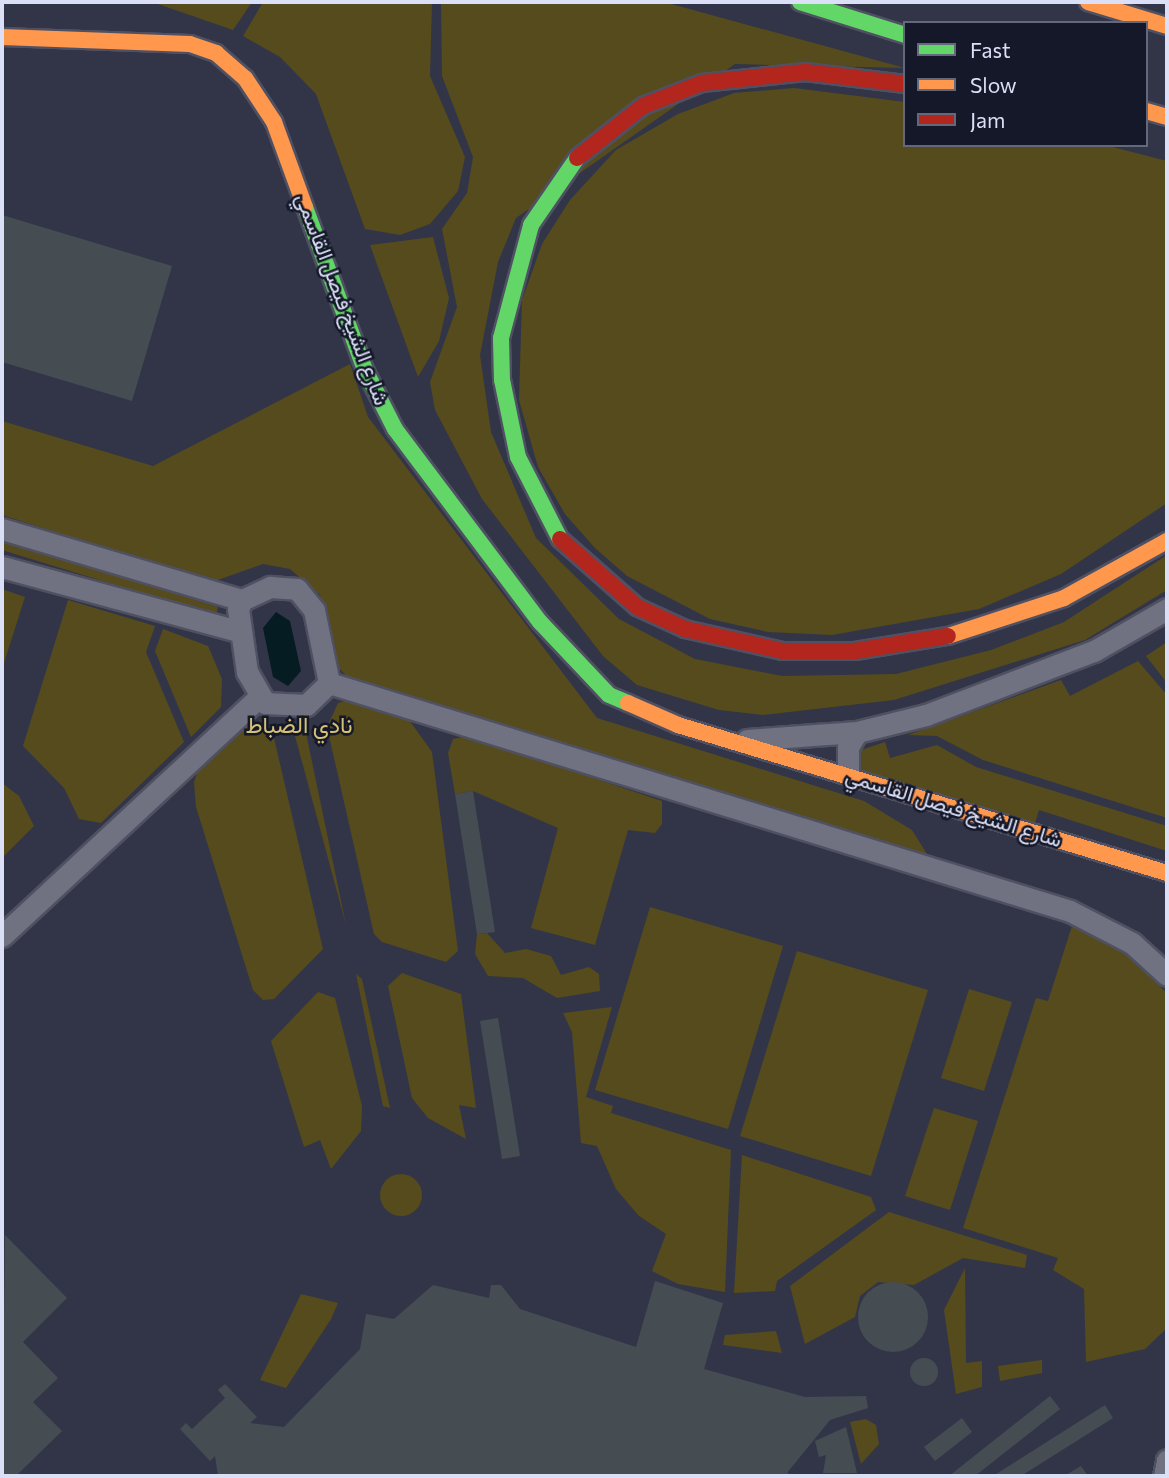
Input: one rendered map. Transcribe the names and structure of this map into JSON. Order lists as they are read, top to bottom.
{
  "streets": {
    "main road": ["شارع الشيخ فيصل القاسمي"]
  },
  "districts": ["نادي الضباط"],
  "legend": ["Fast", "Slow", "Jam"]
}
